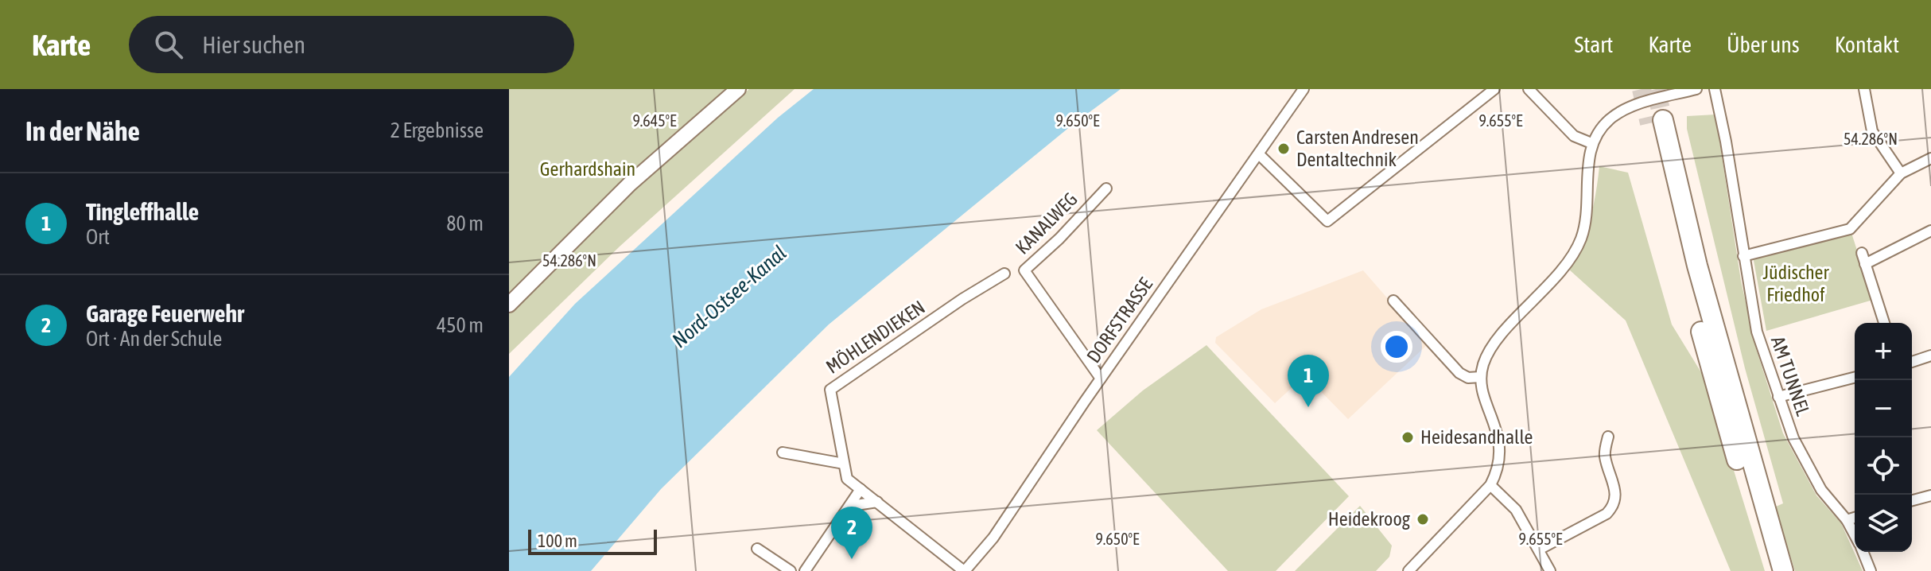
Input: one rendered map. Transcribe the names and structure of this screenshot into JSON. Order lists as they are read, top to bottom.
{
  "streets": {
    "street": [
      "KANALWEG",
      "DORFSTRASSE",
      "MÖHLENDIEKEN",
      "AM TUNNEL"
    ]
  },
  "crossings": [
    ["KANALWEG", "DORFSTRASSE"],
    ["DORFSTRASSE", "MÖHLENDIEKEN"]
  ],
  "water": ["Nord-Ostsee-Kanal"],
  "parks": ["Gerhardshain", "Jüdischer Friedhof"],
  "places": ["Carsten Andresen Dentaltechnik", "Heidesandhalle", "Heidekroog"],
  "scale_bar": "100 m",
  "page": {
    "header": "Karte",
    "search": "Hier suchen",
    "nav": [
      "Start",
      "Karte",
      "Über uns",
      "Kontakt"
    ],
    "heading": ["In der Nähe", "2 Ergebnisse"],
    "list": [
      {
        "mark": "1",
        "name": "Tingleffhalle",
        "note": "Ort",
        "value": "80 m"
      },
      {
        "mark": "2",
        "name": "Garage Feuerwehr",
        "note": "Ort · An der Schule",
        "value": "450 m"
      }
    ],
    "map_buttons": ["+", "−"],
    "pins": ["1", "2"],
    "scale": "100 m"
  },
  "coordinates": [
    "9.645°E",
    "9.650°E",
    "9.655°E",
    "54.286°N"
  ]
}
